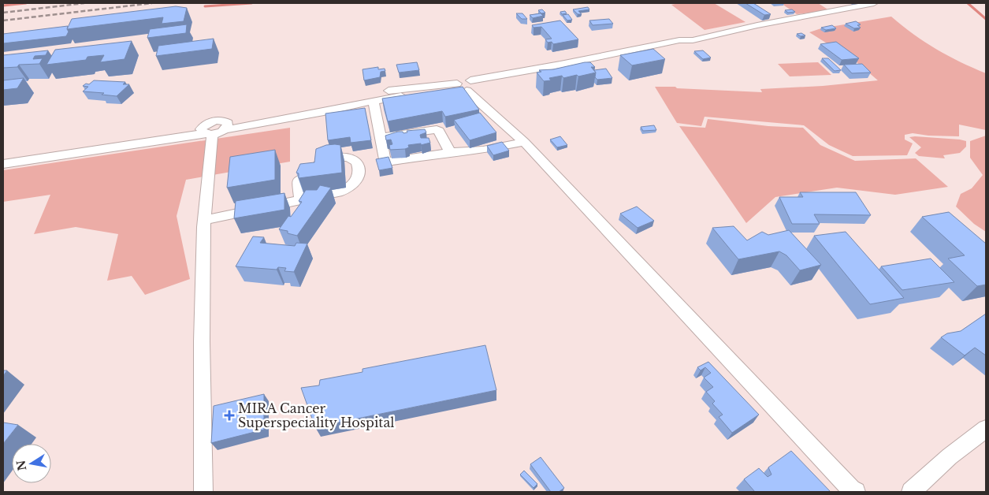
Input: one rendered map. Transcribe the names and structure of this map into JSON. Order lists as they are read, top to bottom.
{
  "places": {
    "health": ["MIRA Cancer Superspeciality Hospital"]
  },
  "north": "left"
}
